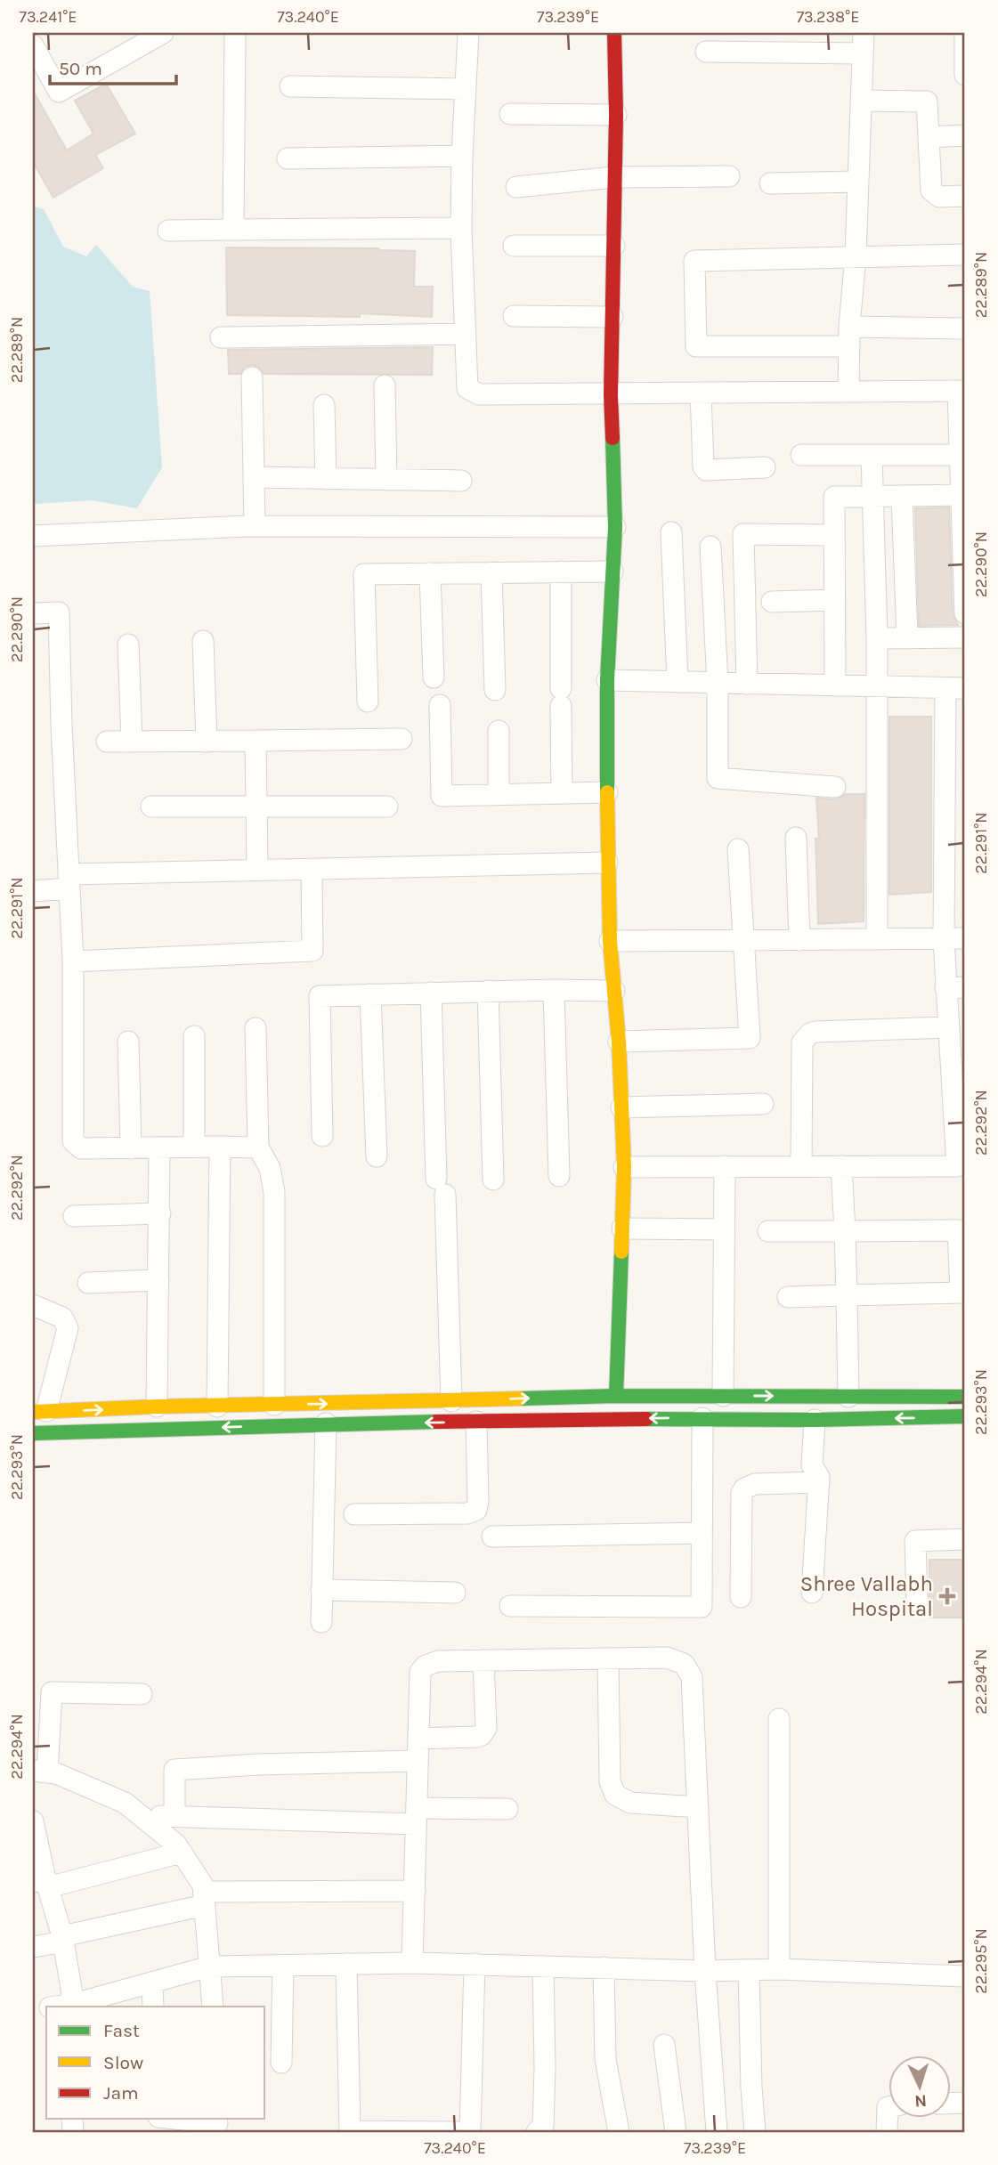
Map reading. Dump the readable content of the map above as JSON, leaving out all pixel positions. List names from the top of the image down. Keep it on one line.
{"places":{"health":["Shree Vallabh Hospital"]},"legend":["Fast","Slow","Jam"],"scale_bar":"50 m","north":"bottom","coordinates":["73.241°E","73.240°E","73.239°E","73.238°E","22.289°N","22.290°N","22.291°N","22.292°N","22.293°N","22.294°N","22.295°N"]}
